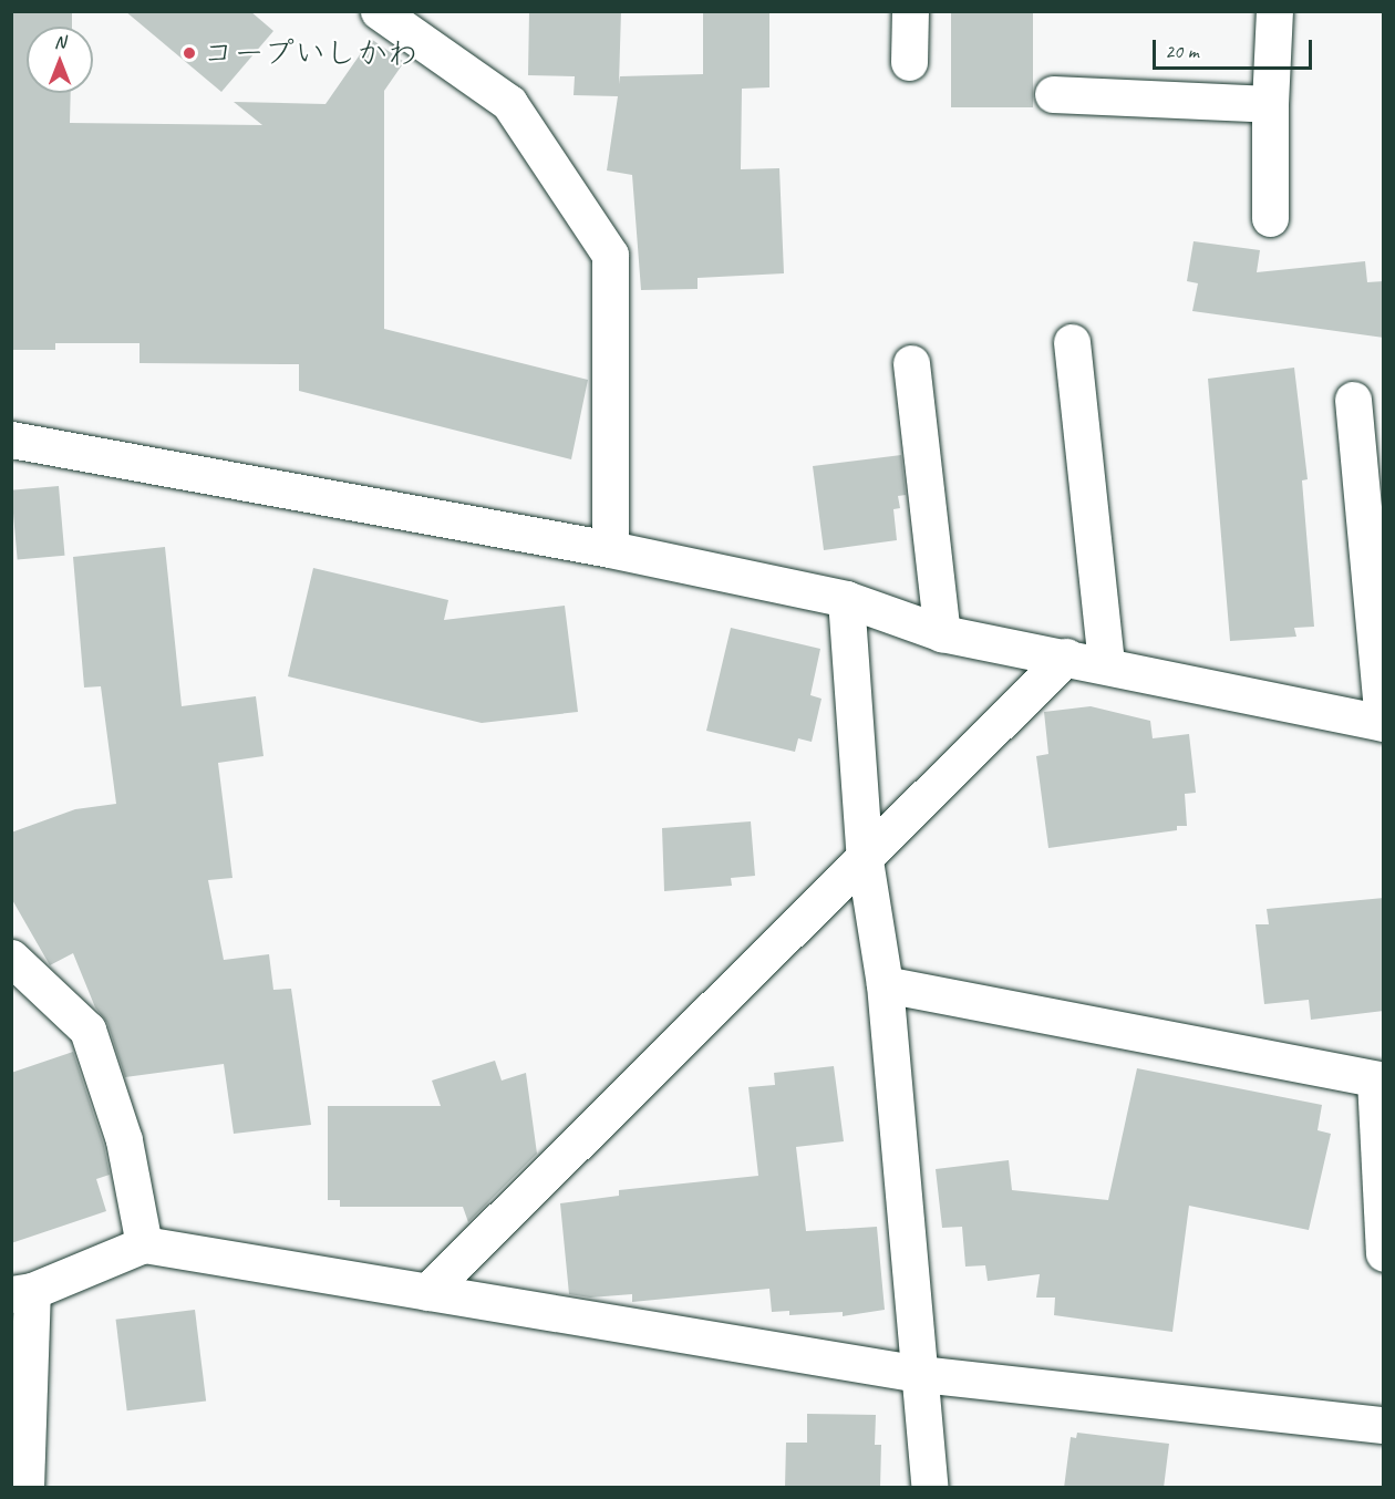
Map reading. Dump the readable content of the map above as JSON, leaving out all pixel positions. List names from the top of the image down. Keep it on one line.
{"places":["コープいしかわ"],"scale_bar":"20 m","north":"top"}
